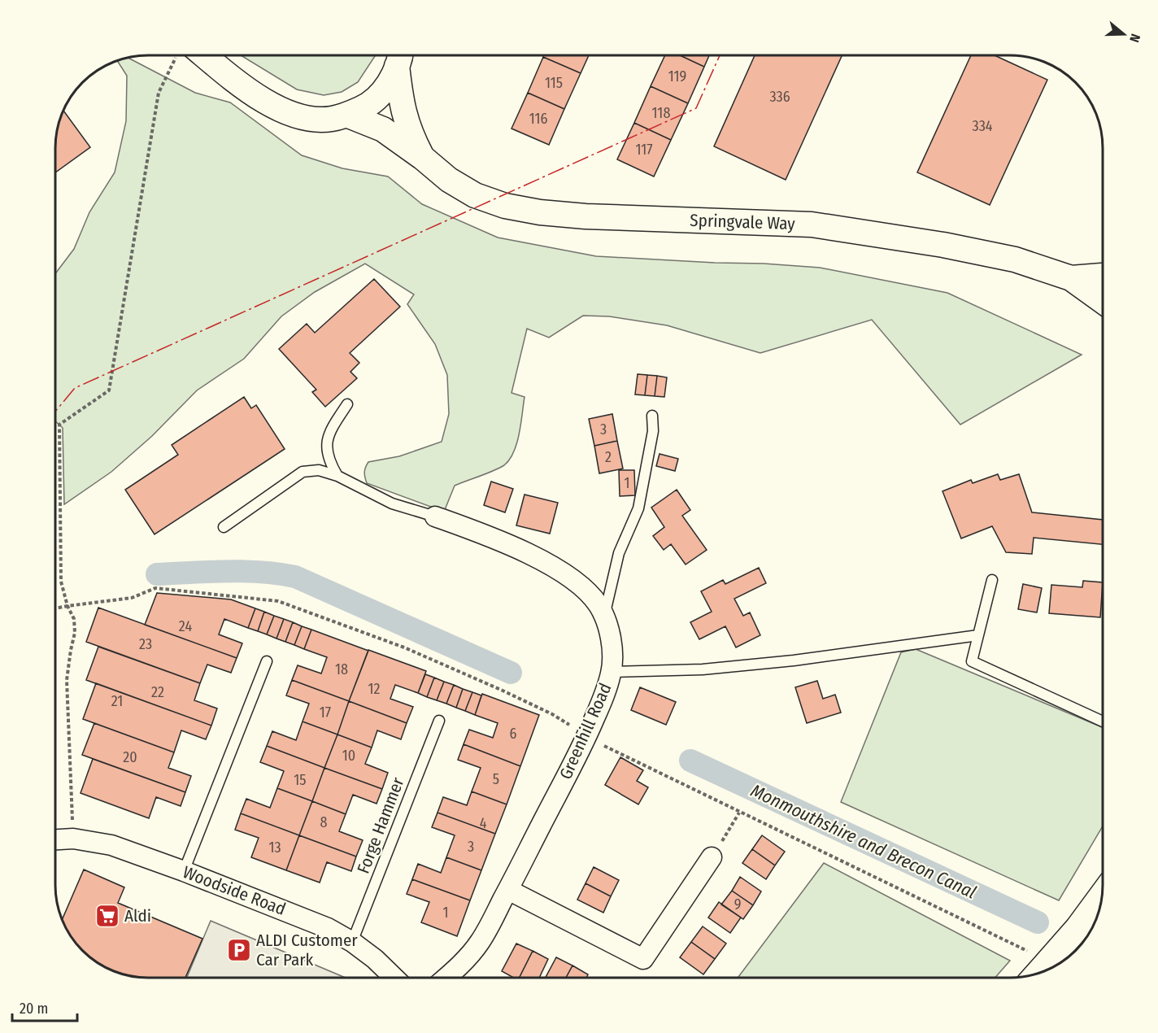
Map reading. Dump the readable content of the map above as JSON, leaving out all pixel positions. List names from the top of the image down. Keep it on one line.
{"streets":{"street":["Springvale Way","Greenhill Road","Woodside Road"],"lane":["Forge Hammer"]},"crossings":[["Forge Hammer","Woodside Road"]],"water":["Monmouthshire and Brecon Canal"],"places":{"supermarket":["Aldi"],"parking":["ALDI Customer Car Park"]},"house_numbers":["119","115","336","118","116","334","117","3","2","1","24","23","18","12","22","21","17","6","10","20","5","15","8","4","3","13","9","1"],"scale_bar":"20 m","north":"right"}
